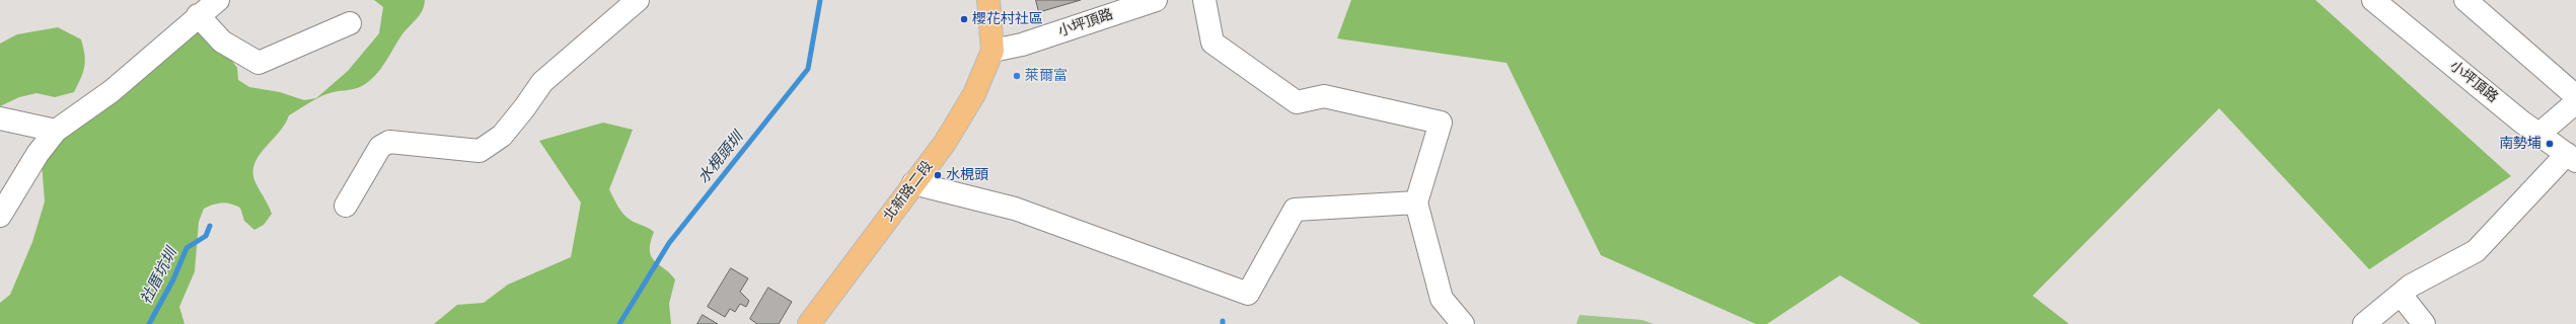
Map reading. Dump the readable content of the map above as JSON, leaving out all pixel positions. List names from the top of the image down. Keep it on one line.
{"streets":{"main road":["北新路二段"],"street":["小坪頂路"]},"crossings":[["小坪頂路","北新路二段"]],"water":["水梘頭圳","社厝坑圳"],"places":["櫻花村社區","萊爾富","南勢埔","水梘頭"]}
